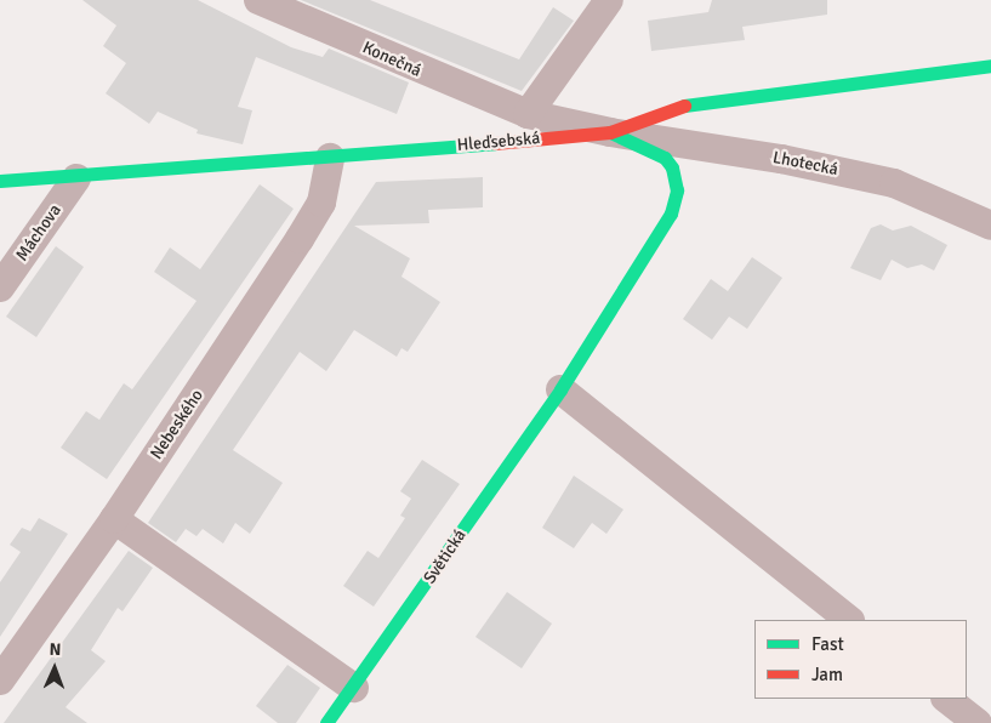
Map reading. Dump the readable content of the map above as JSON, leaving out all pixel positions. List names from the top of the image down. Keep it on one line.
{"streets":{"street":["Konečná","Hleďsebská","Lhotecká","Máchova","Nebeského","Světická"]},"crossings":[["Konečná","Hleďsebská"],["Konečná","Lhotecká"],["Konečná","Světická"],["Hleďsebská","Lhotecká"],["Hleďsebská","Máchova"],["Hleďsebská","Nebeského"],["Hleďsebská","Světická"],["Lhotecká","Světická"]],"legend":["Fast","Jam"],"north":"top"}
